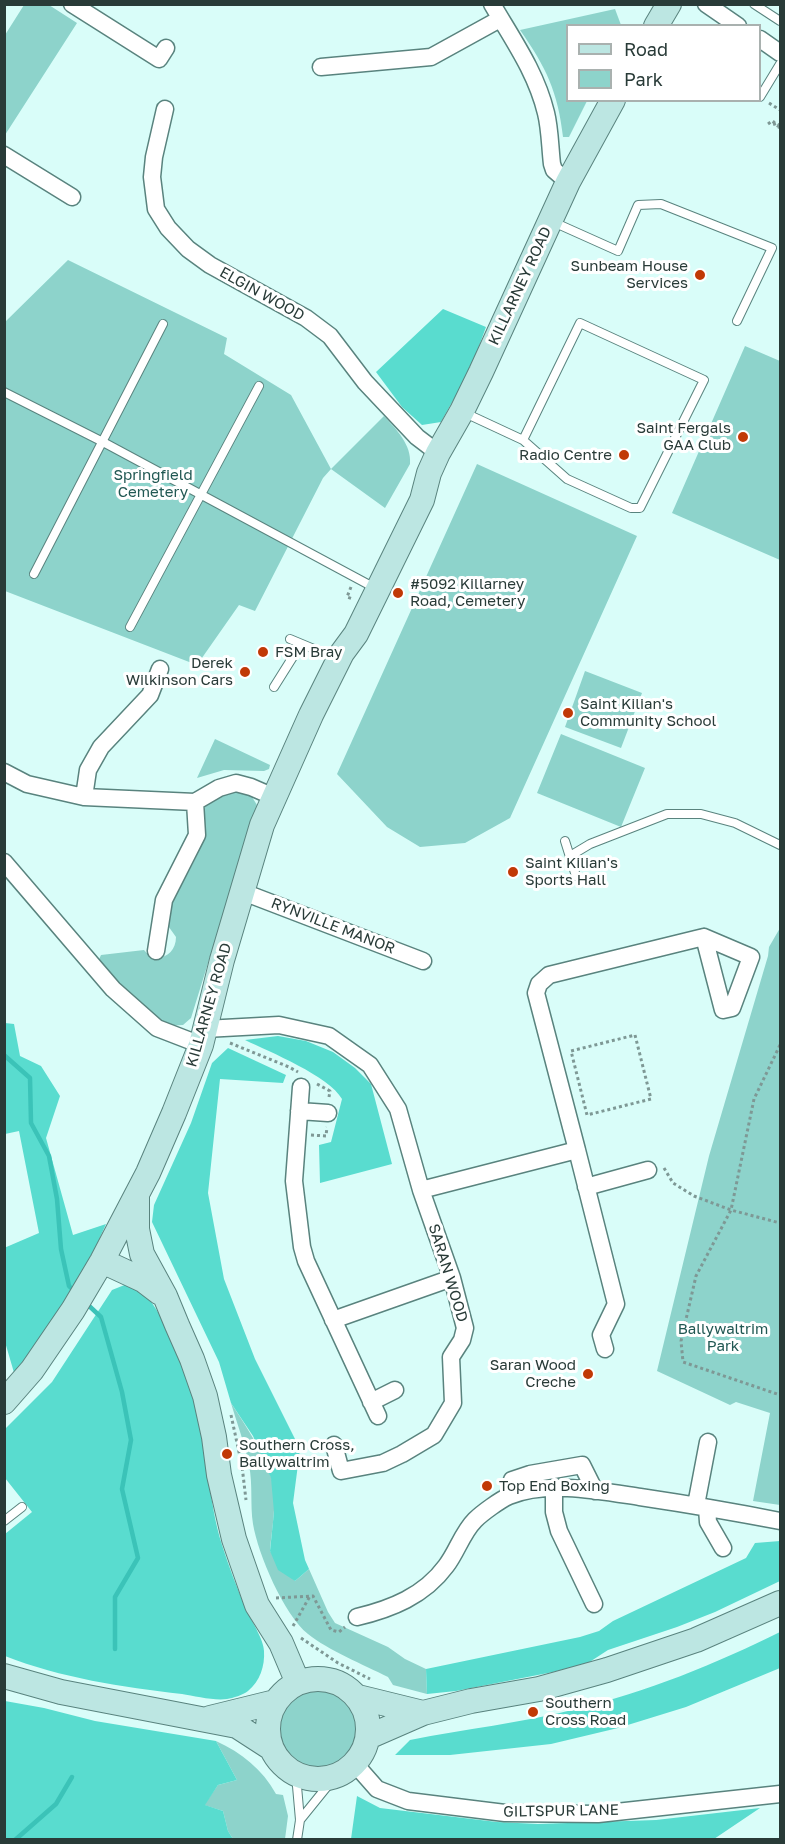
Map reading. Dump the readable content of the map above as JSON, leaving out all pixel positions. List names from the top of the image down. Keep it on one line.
{"streets":{"main road":["KILLARNEY ROAD"],"street":["ELGIN WOOD","RYNVILLE MANOR","SARAN WOOD","GILTSPUR LANE"]},"crossings":[["KILLARNEY ROAD","ELGIN WOOD"],["KILLARNEY ROAD","RYNVILLE MANOR"],["KILLARNEY ROAD","SARAN WOOD"]],"parks":["Springfield Cemetery","Ballywaltrim Park"],"places":["Sunbeam House Services","Saint Fergals GAA Club","Radio Centre","#5092 Killarney Road, Cemetery","FSM Bray","Derek Wilkinson Cars","Saint Kilian's Community School","Saint Kilian's Sports Hall","Saran Wood Creche","Southern Cross, Ballywaltrim","Top End Boxing","Southern Cross Road"],"legend":["Road","Park"]}
